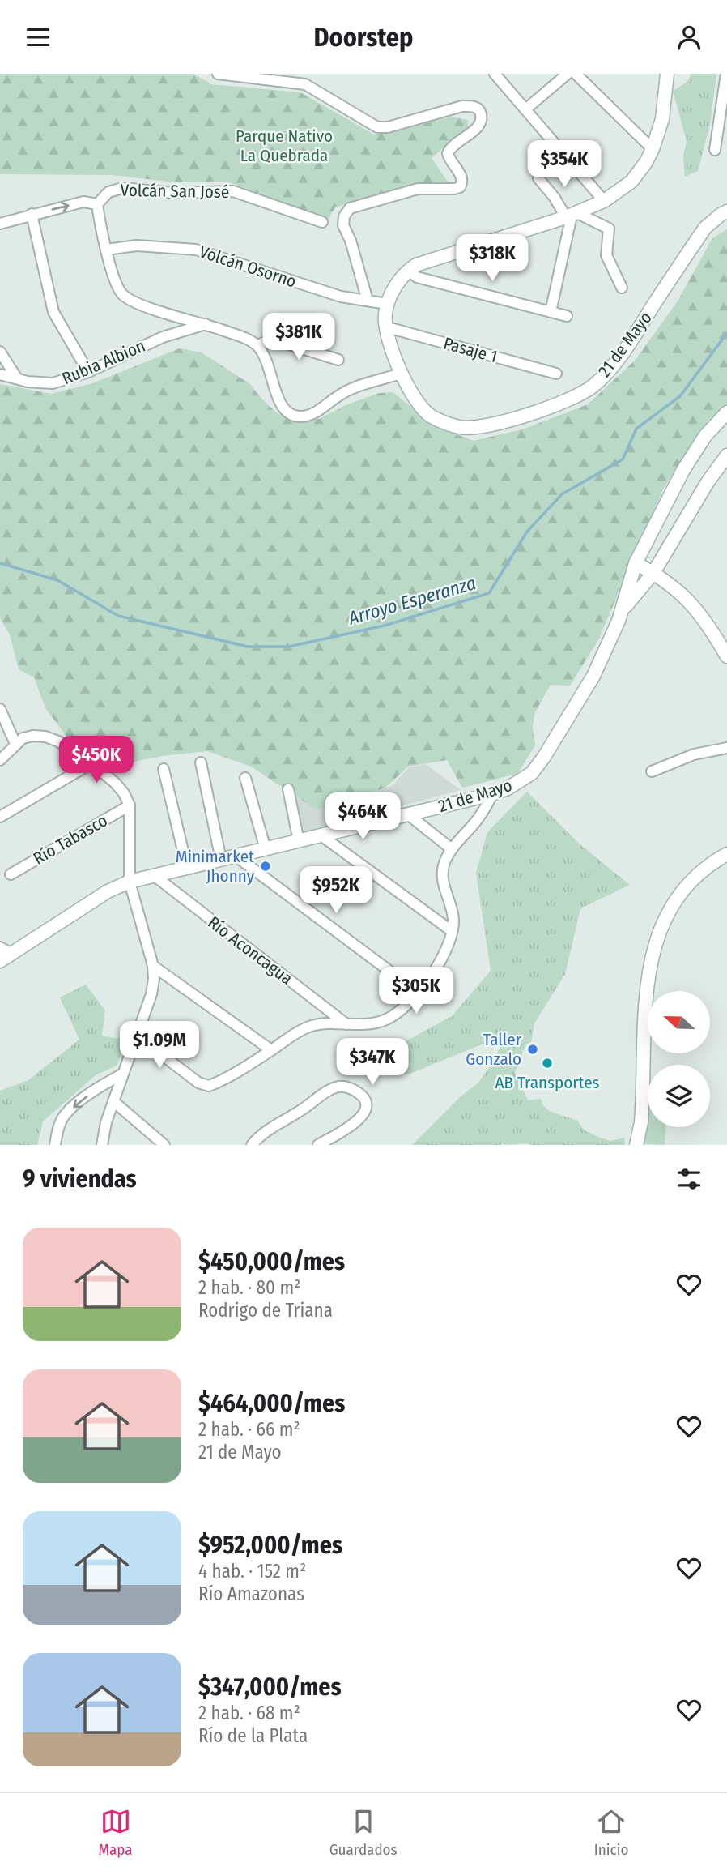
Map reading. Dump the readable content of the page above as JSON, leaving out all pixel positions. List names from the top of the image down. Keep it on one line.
{"streets":{"street":["Volcán San José","Volcán Osorno","21 de Mayo","Pasaje 1","Rubia Albion","Río Tabasco","Río Aconcagua"]},"crossings":[["Volcán Osorno","21 de Mayo"],["21 de Mayo","Pasaje 1"],["21 de Mayo","Río Aconcagua"]],"water":["Arroyo Esperanza"],"parks":["Parque Nativo La Quebrada"],"places":["Minimarket Jhonny","Taller Gonzalo","AB Transportes"],"north":"left","page":{"header":"Doorstep","price":["$354K","$318K","$381K","$450K","$464K","$952K","$305K","$1.09M","$347K"],"heading":"9 viviendas","list":[{"name":"$450,000/mes","note":"2 hab. · 80 m² · Rodrigo de Triana"},{"name":"$464,000/mes","note":"2 hab. · 66 m² · 21 de Mayo"},{"name":"$952,000/mes","note":"4 hab. · 152 m² · Río Amazonas"},{"name":"$347,000/mes","note":"2 hab. · 68 m² · Río de la Plata"}],"tabs":["Mapa","Guardados","Inicio"]}}
